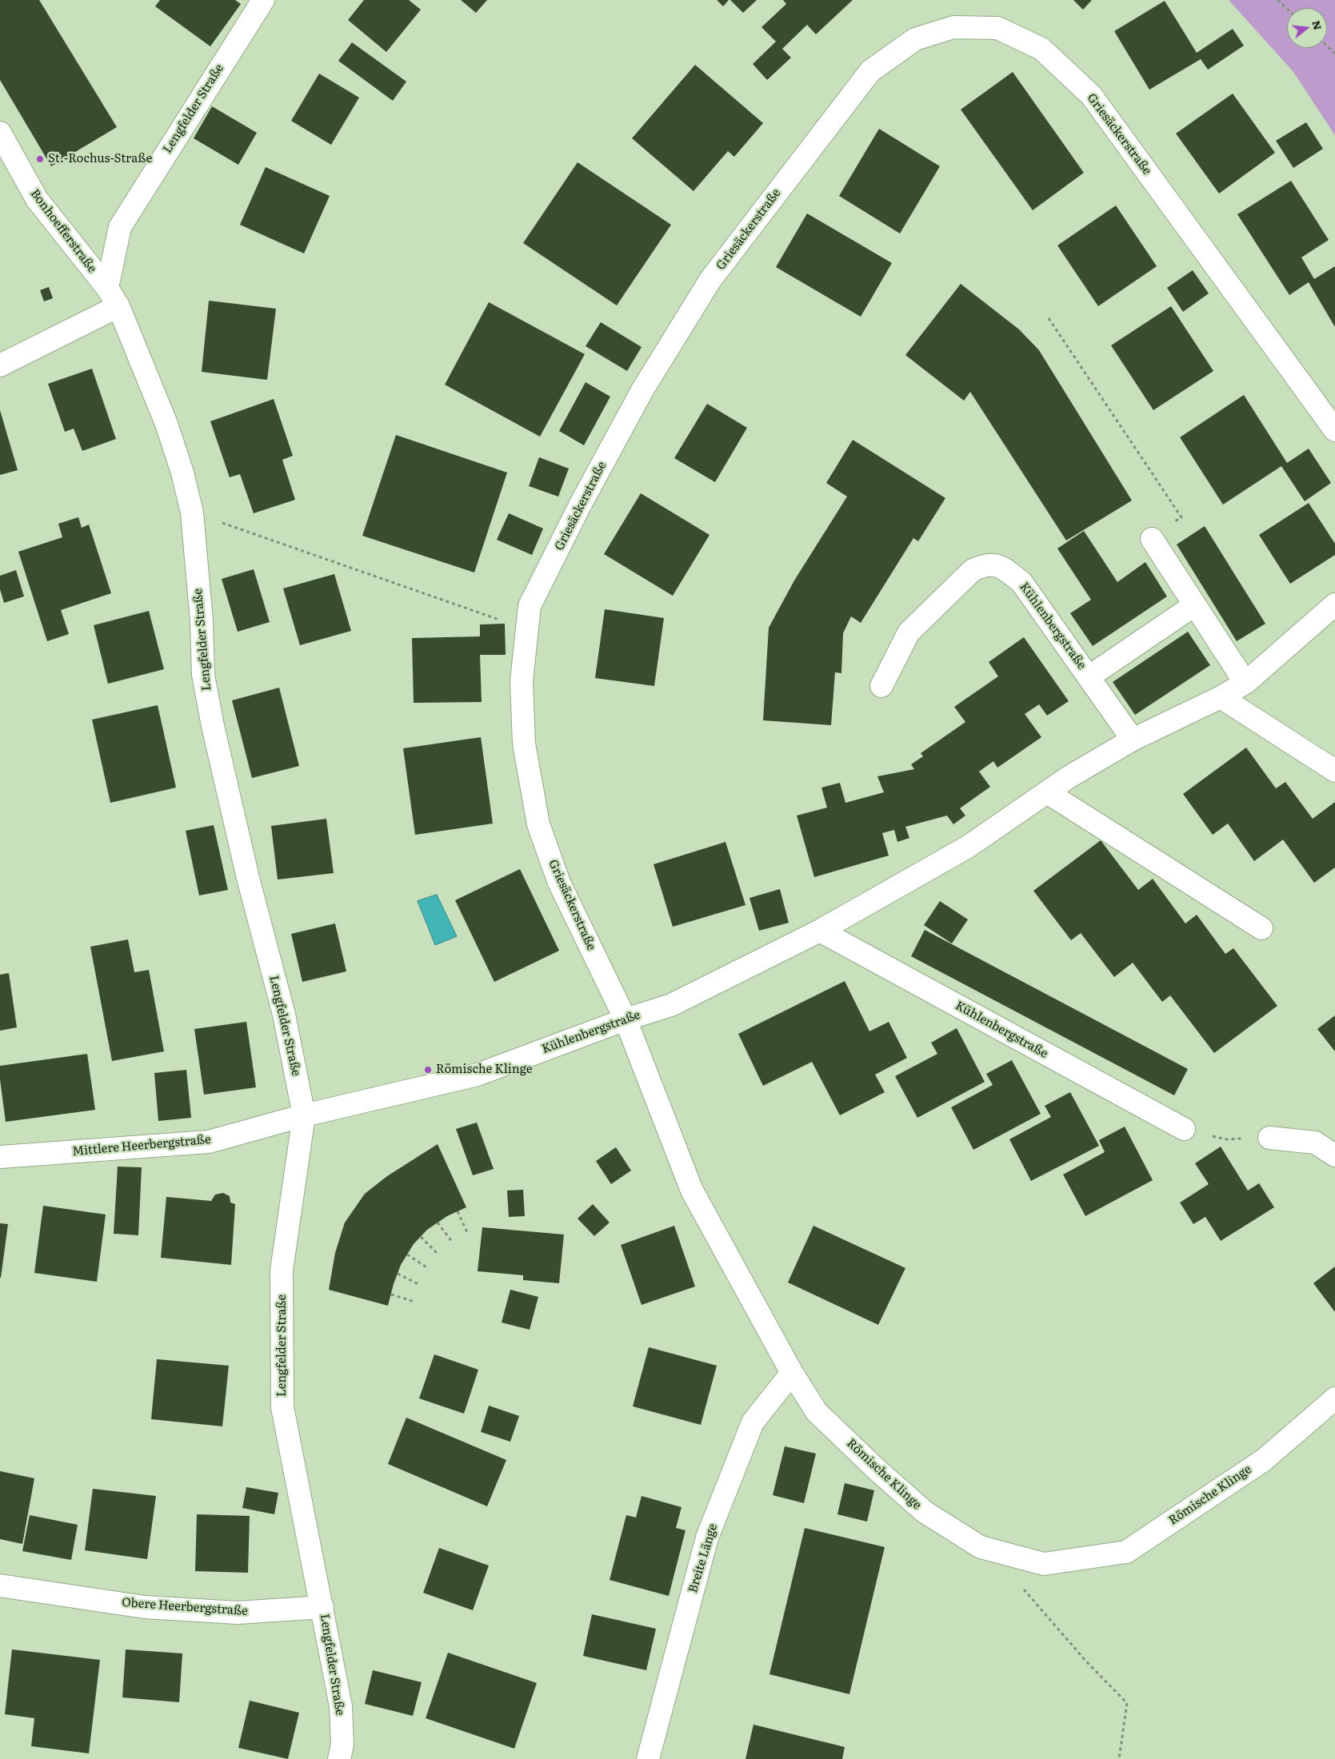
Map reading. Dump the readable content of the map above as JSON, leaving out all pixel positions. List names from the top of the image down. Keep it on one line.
{"streets":{"street":["Lengfelder Straße","Griesäckerstraße","Bonhoefferstraße","Kühlenbergstraße","Mittlere Heerbergstraße","Römische Klinge","Breite Länge","Obere Heerbergstraße"]},"crossings":[["Lengfelder Straße","Bonhoefferstraße"],["Lengfelder Straße","Kühlenbergstraße"],["Lengfelder Straße","Mittlere Heerbergstraße"],["Lengfelder Straße","Obere Heerbergstraße"],["Griesäckerstraße","Kühlenbergstraße"],["Griesäckerstraße","Römische Klinge"],["Kühlenbergstraße","Mittlere Heerbergstraße"],["Kühlenbergstraße","Römische Klinge"],["Römische Klinge","Breite Länge"]],"places":["St.-Rochus-Straße","Römische Klinge"],"north":"right"}
